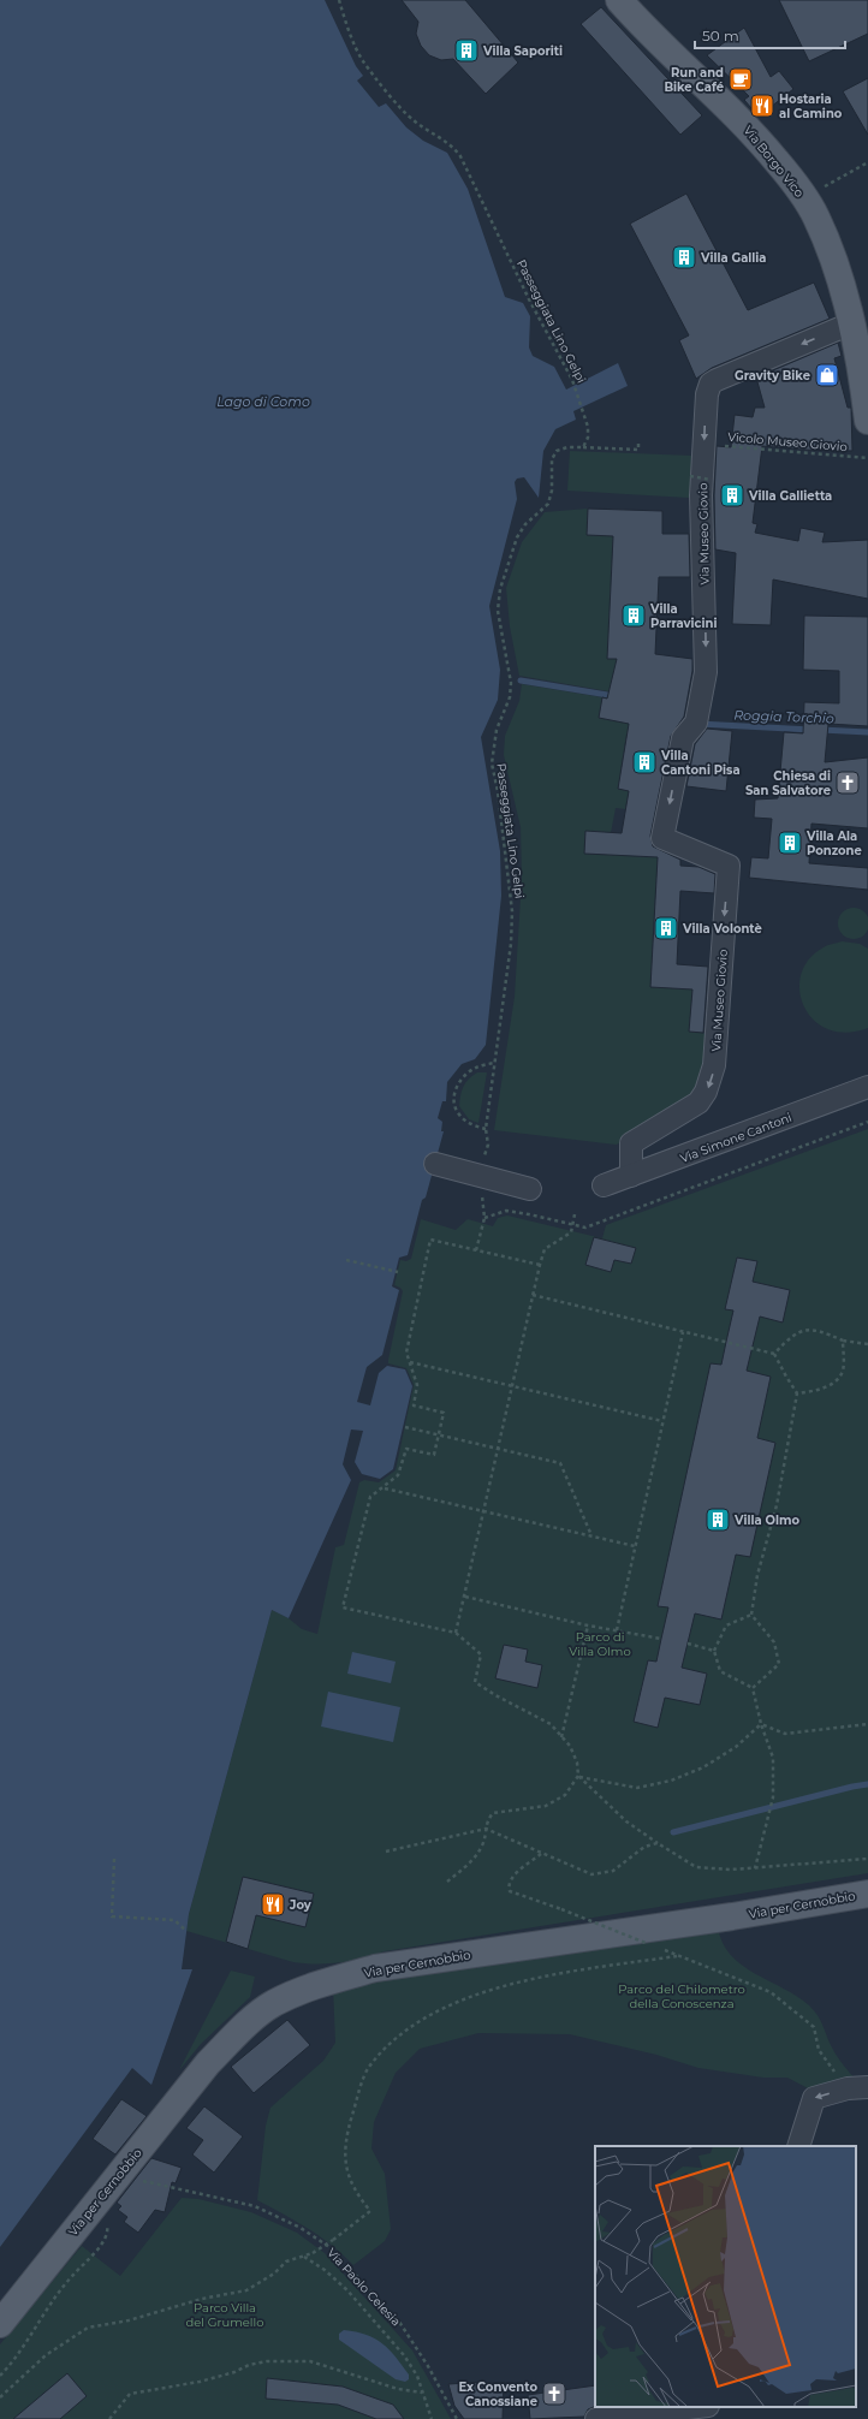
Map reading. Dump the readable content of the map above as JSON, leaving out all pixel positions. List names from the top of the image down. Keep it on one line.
{"streets":{"main road":["Via Borgo Vico","Via per Cernobbio"],"street":["Via Museo Giovio","Via Simone Cantoni"],"path":["Passeggiata Lino Gelpi","Vicolo Museo Giovio","Via Paolo Celesia"]},"crossings":[["Via Borgo Vico","Via Museo Giovio"],["Vicolo Museo Giovio","Via Museo Giovio"],["Via Museo Giovio","Via Simone Cantoni"],["Via per Cernobbio","Via Paolo Celesia"]],"one_way":["Via Museo Giovio"],"water":["Lago di Como","Roggia Torchio"],"parks":["Parco di Villa Olmo","Parco del Chilometro della Conoscenza","Parco Villa del Grumello"],"places":{"building":["Villa Saporiti","Villa Gallia","Villa Gallietta","Villa Parravicini","Villa Cantoni Pisa","Villa Ala Ponzone","Villa Volontè","Villa Olmo"],"cafe":["Run and Bike Café"],"restaurant":["Hostaria al Camino","Joy"],"shop":["Gravity Bike"],"church":["Chiesa di San Salvatore","Ex Convento Canossiane"]},"scale_bar":"50 m"}
